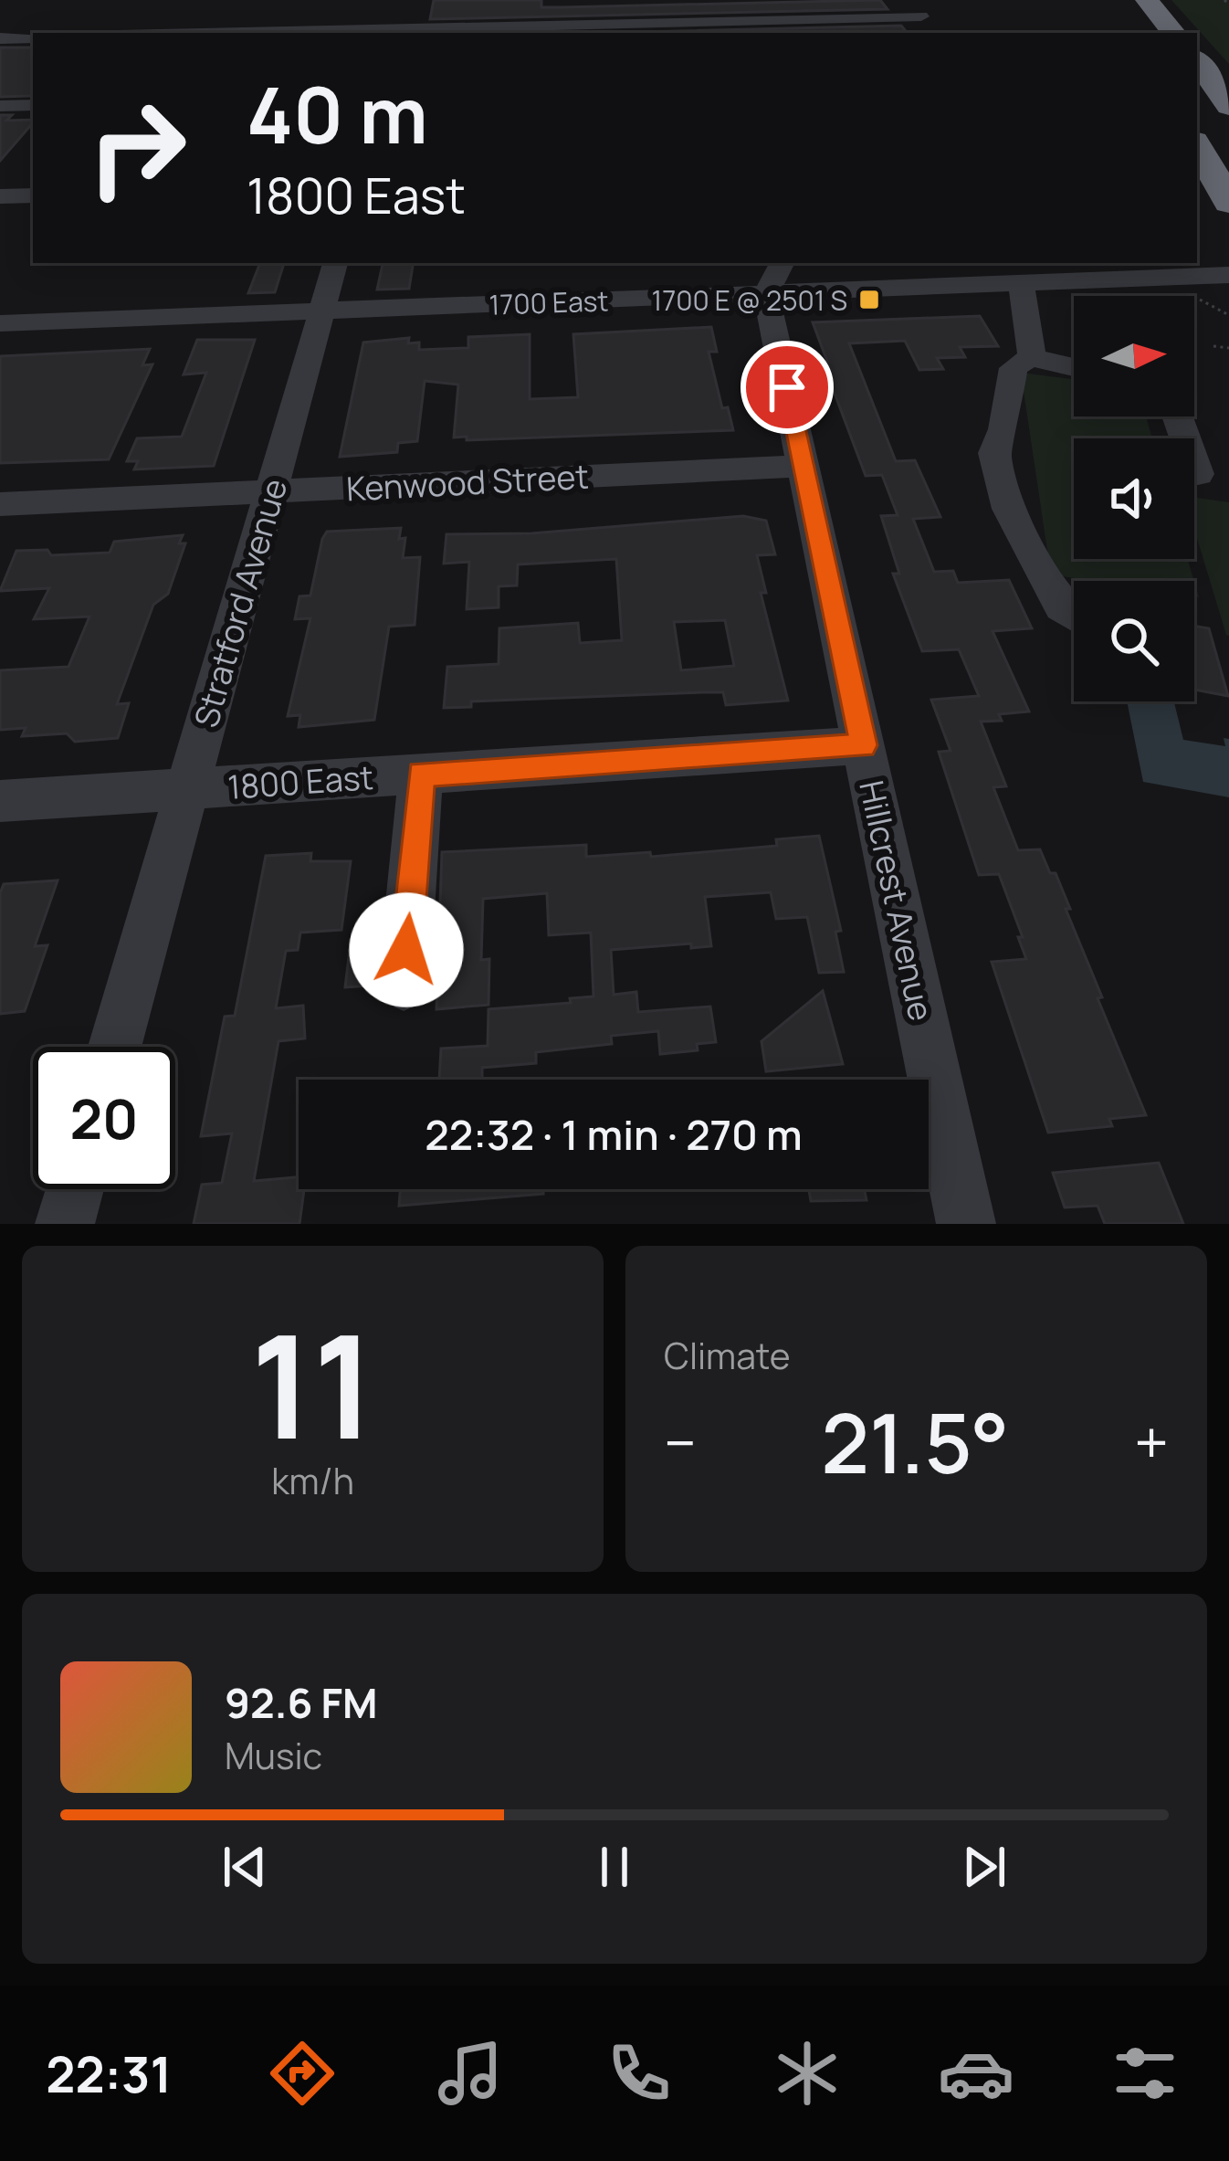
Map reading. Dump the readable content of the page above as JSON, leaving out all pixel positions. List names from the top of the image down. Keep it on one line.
{"streets":{"street":["1700 East","Kenwood Street","Stratford Avenue","1800 East","Hillcrest Avenue"]},"crossings":[["1700 East","Stratford Avenue"],["1700 East","Hillcrest Avenue"],["Kenwood Street","Stratford Avenue"],["Kenwood Street","Hillcrest Avenue"],["Stratford Avenue","1800 East"],["1800 East","Hillcrest Avenue"]],"places":{"transit":["1700 E @ 2501 S"]},"north":"right","page":{"turn":["40 m","1800 East"],"limit":"20","trip":"22:32 · 1 min · 270 m","tile":[["11","km/h"],"Climate"],"heat":["−","21.5°","+"],"song":["92.6 FM","Music"],"tabs":"22:31"}}
